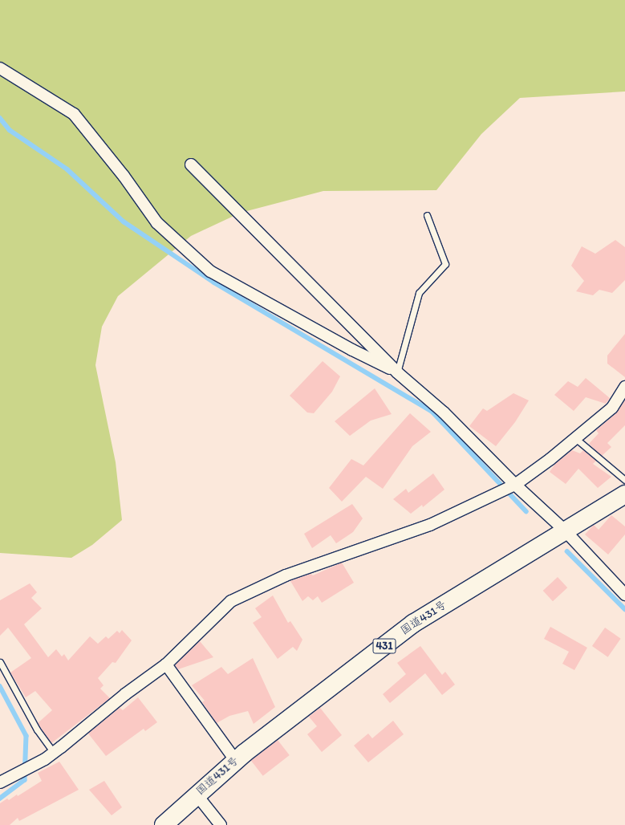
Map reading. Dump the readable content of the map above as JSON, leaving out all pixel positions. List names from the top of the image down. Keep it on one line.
{"streets":{"highway":["国道431号","431"]}}
